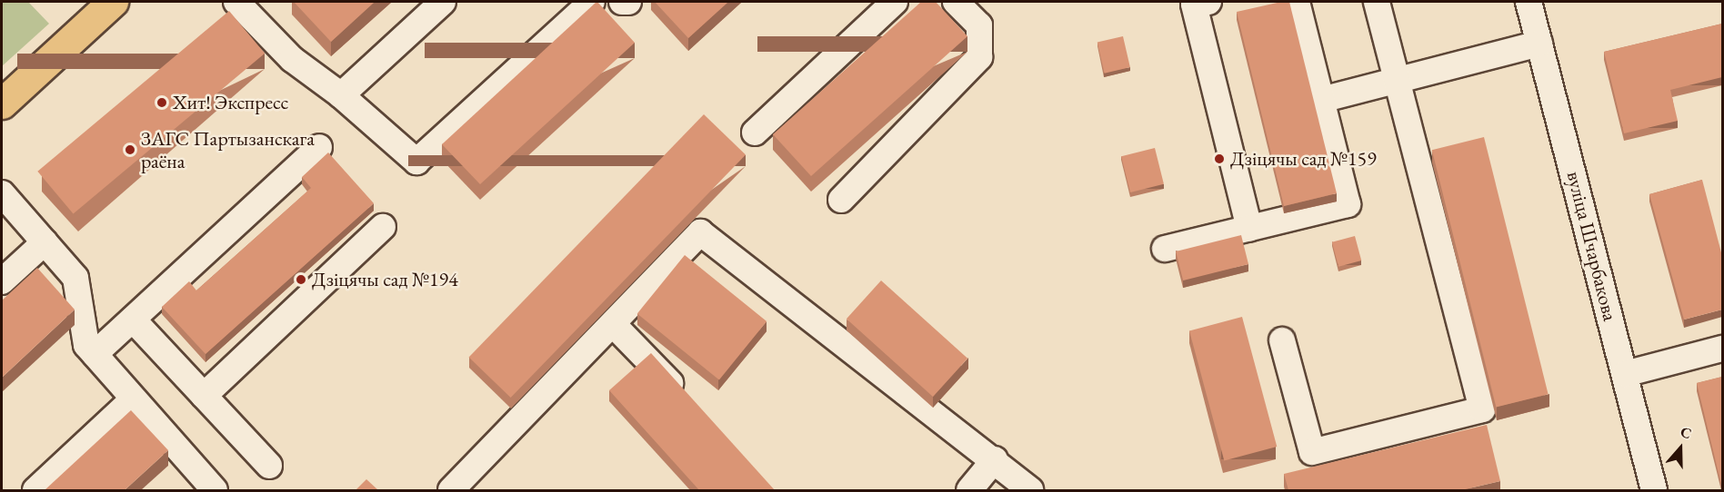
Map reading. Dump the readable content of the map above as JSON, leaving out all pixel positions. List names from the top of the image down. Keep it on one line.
{"streets":{"street":["вуліца Шчарбакова"]},"places":["Хит! Экспресс","ЗАГС Партызанскага раёна","Дзіцячы сад №159","Дзіцячы сад №194"],"north":"top"}
